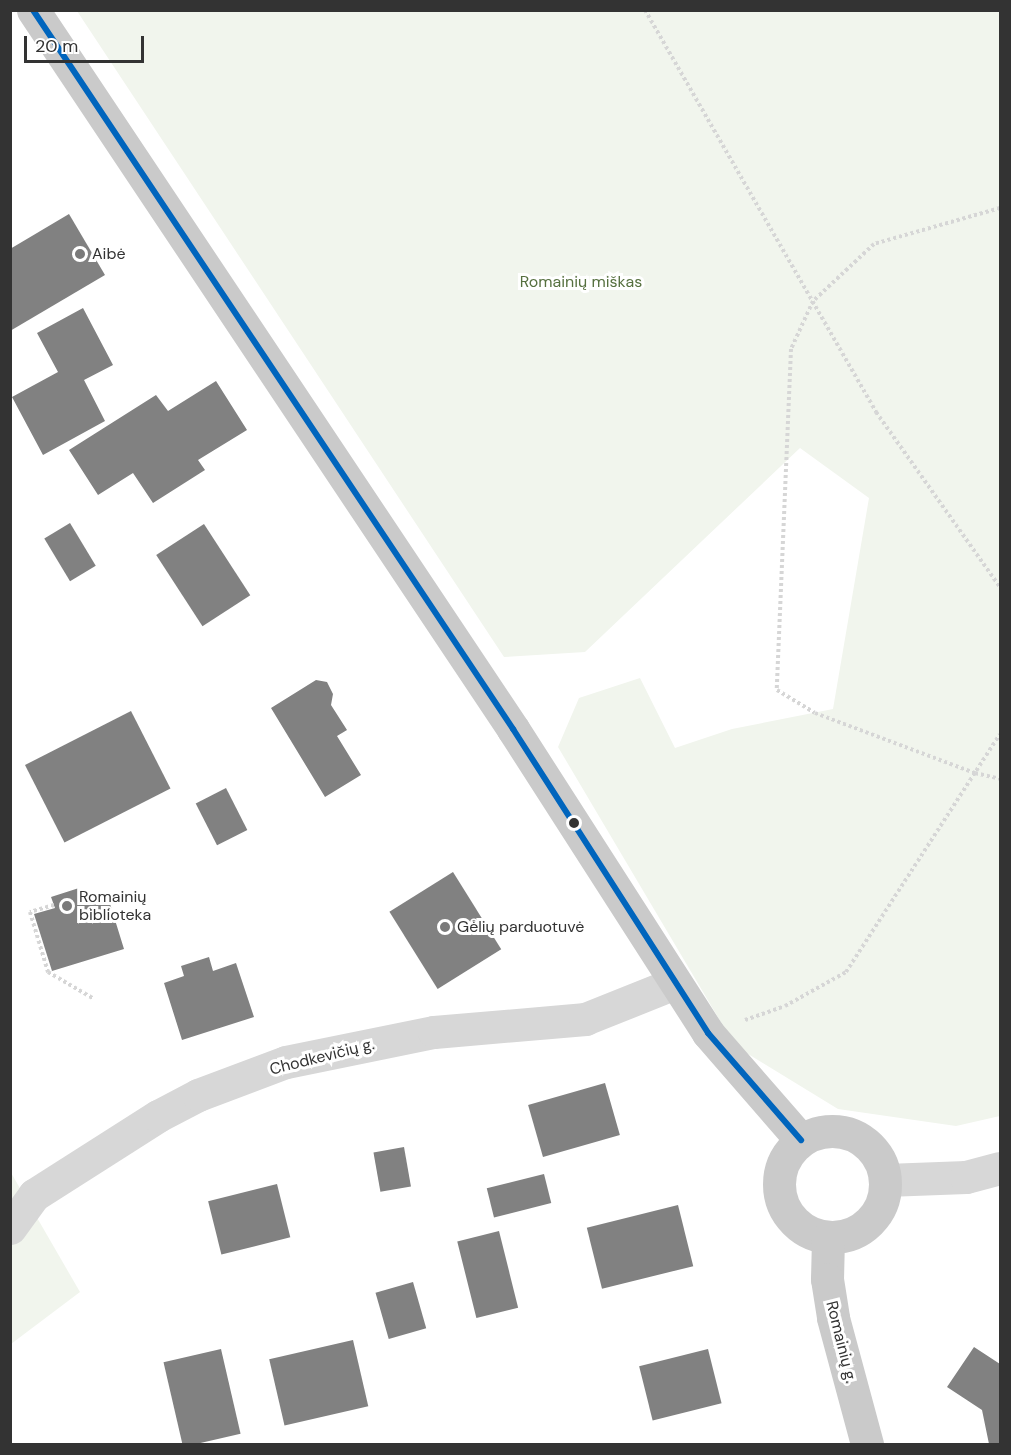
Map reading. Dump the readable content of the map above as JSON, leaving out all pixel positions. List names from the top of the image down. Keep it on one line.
{"streets":{"main road":["Romainių g."],"street":["Chodkevičių g."]},"parks":["Romainių miškas"],"places":["Aibė","Romainių biblioteka","Gėlių parduotuvė"],"scale_bar":"20 m"}
